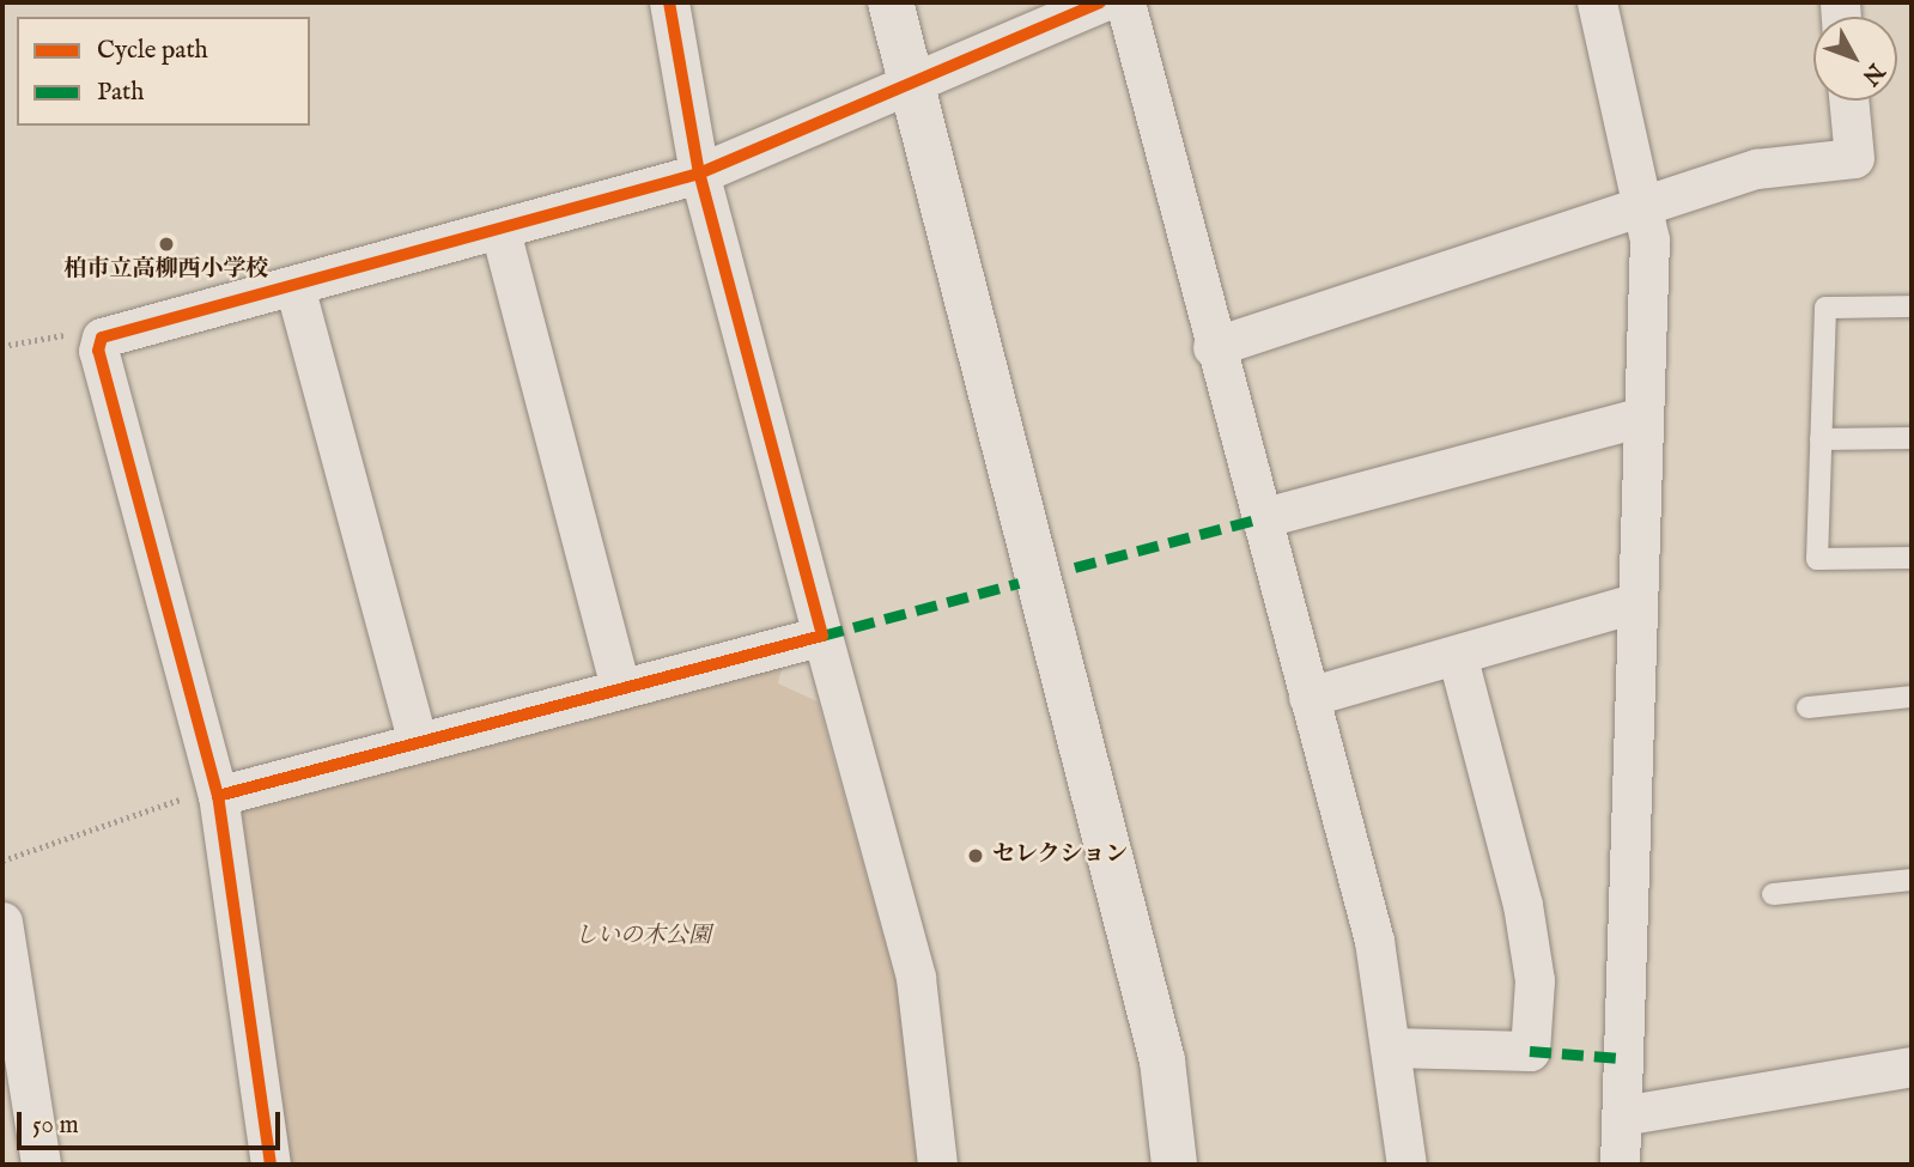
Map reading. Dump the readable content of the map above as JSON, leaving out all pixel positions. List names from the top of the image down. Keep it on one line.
{"parks":["しいの木公園"],"places":["柏市立高柳西小学校","セレクション"],"legend":["Cycle path","Path"],"scale_bar":"50 m","north":"bottom right"}
